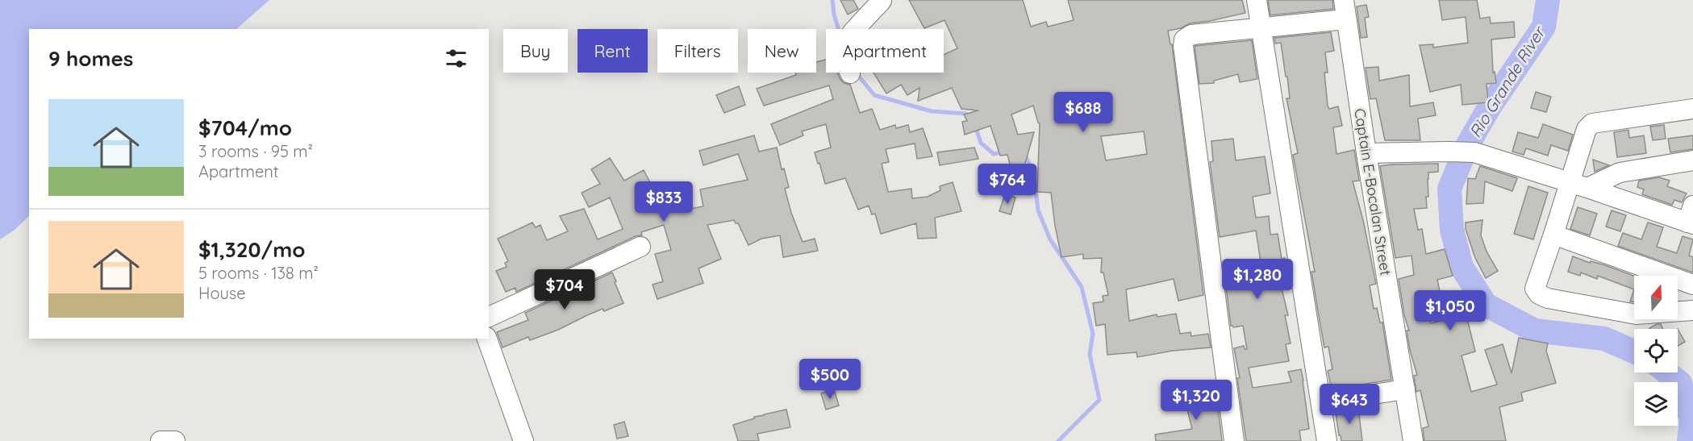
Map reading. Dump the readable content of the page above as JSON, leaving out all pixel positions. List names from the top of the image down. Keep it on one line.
{"streets":{"street":["Captain E-Bocalan Street"]},"water":["Rio Grande River"],"north":"top","page":{"chip":["Buy","Rent","Filters","New","Apartment"],"heading":"9 homes","list":[{"name":"$704/mo","note":"3 rooms · 95 m² · Apartment"},{"name":"$1,320/mo","note":"5 rooms · 138 m² · House"}],"price":["$688","$764","$833","$1,280","$704","$1,050","$500","$1,320","$643"]}}
